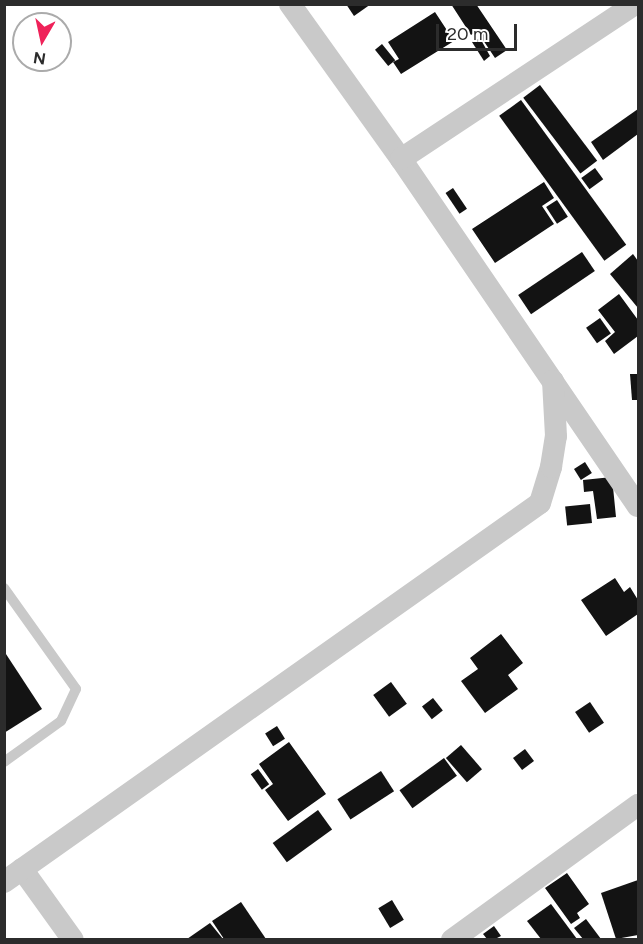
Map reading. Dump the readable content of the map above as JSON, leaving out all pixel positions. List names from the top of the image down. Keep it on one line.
{"scale_bar":"20 m","north":"bottom"}
